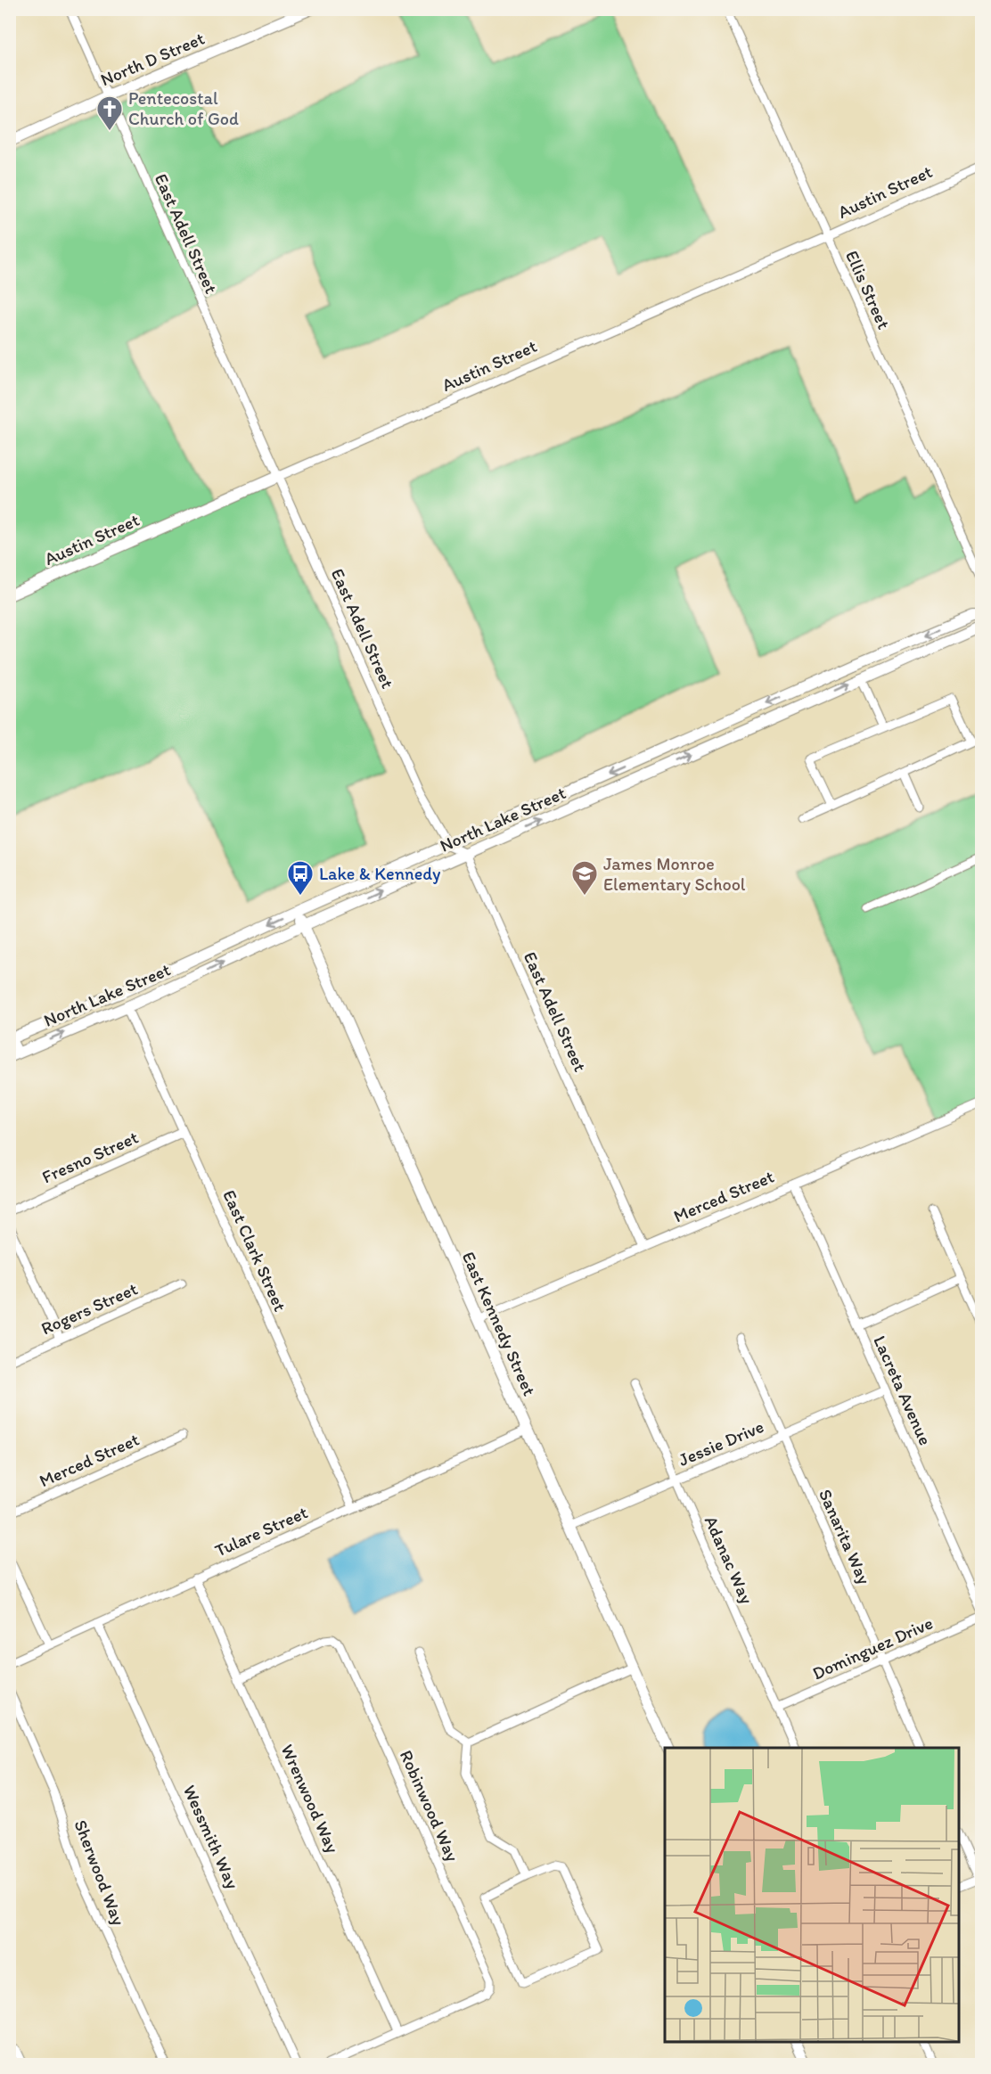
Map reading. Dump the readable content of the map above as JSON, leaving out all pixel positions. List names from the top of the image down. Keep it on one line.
{"streets":{"street":["North D Street","Austin Street","East Adell Street","Ellis Street","North Lake Street","Fresno Street","Merced Street","East Clark Street","Rogers Street","East Kennedy Street","Lacreta Avenue","Jessie Drive","Tulare Street","Sanarita Way","Adanac Way","Dominguez Drive","Wrenwood Way","Robinwood Way","Wessmith Way","Sherwood Way"]},"crossings":[["North D Street","East Adell Street"],["Austin Street","East Adell Street"],["Austin Street","Ellis Street"],["East Adell Street","North Lake Street"],["East Adell Street","Merced Street"],["North Lake Street","East Clark Street"],["North Lake Street","East Kennedy Street"],["Fresno Street","East Clark Street"],["Merced Street","East Kennedy Street"],["Merced Street","Lacreta Avenue"],["East Clark Street","Tulare Street"],["East Kennedy Street","Jessie Drive"],["East Kennedy Street","Tulare Street"],["Lacreta Avenue","Jessie Drive"],["Jessie Drive","Sanarita Way"],["Jessie Drive","Adanac Way"],["Tulare Street","Wrenwood Way"],["Tulare Street","Wessmith Way"],["Sanarita Way","Dominguez Drive"],["Adanac Way","Dominguez Drive"],["Wrenwood Way","Robinwood Way"]],"places":{"church":["Pentecostal Church of God"],"bus stop":["Lake & Kennedy"],"school or university":["James Monroe Elementary School"]}}
